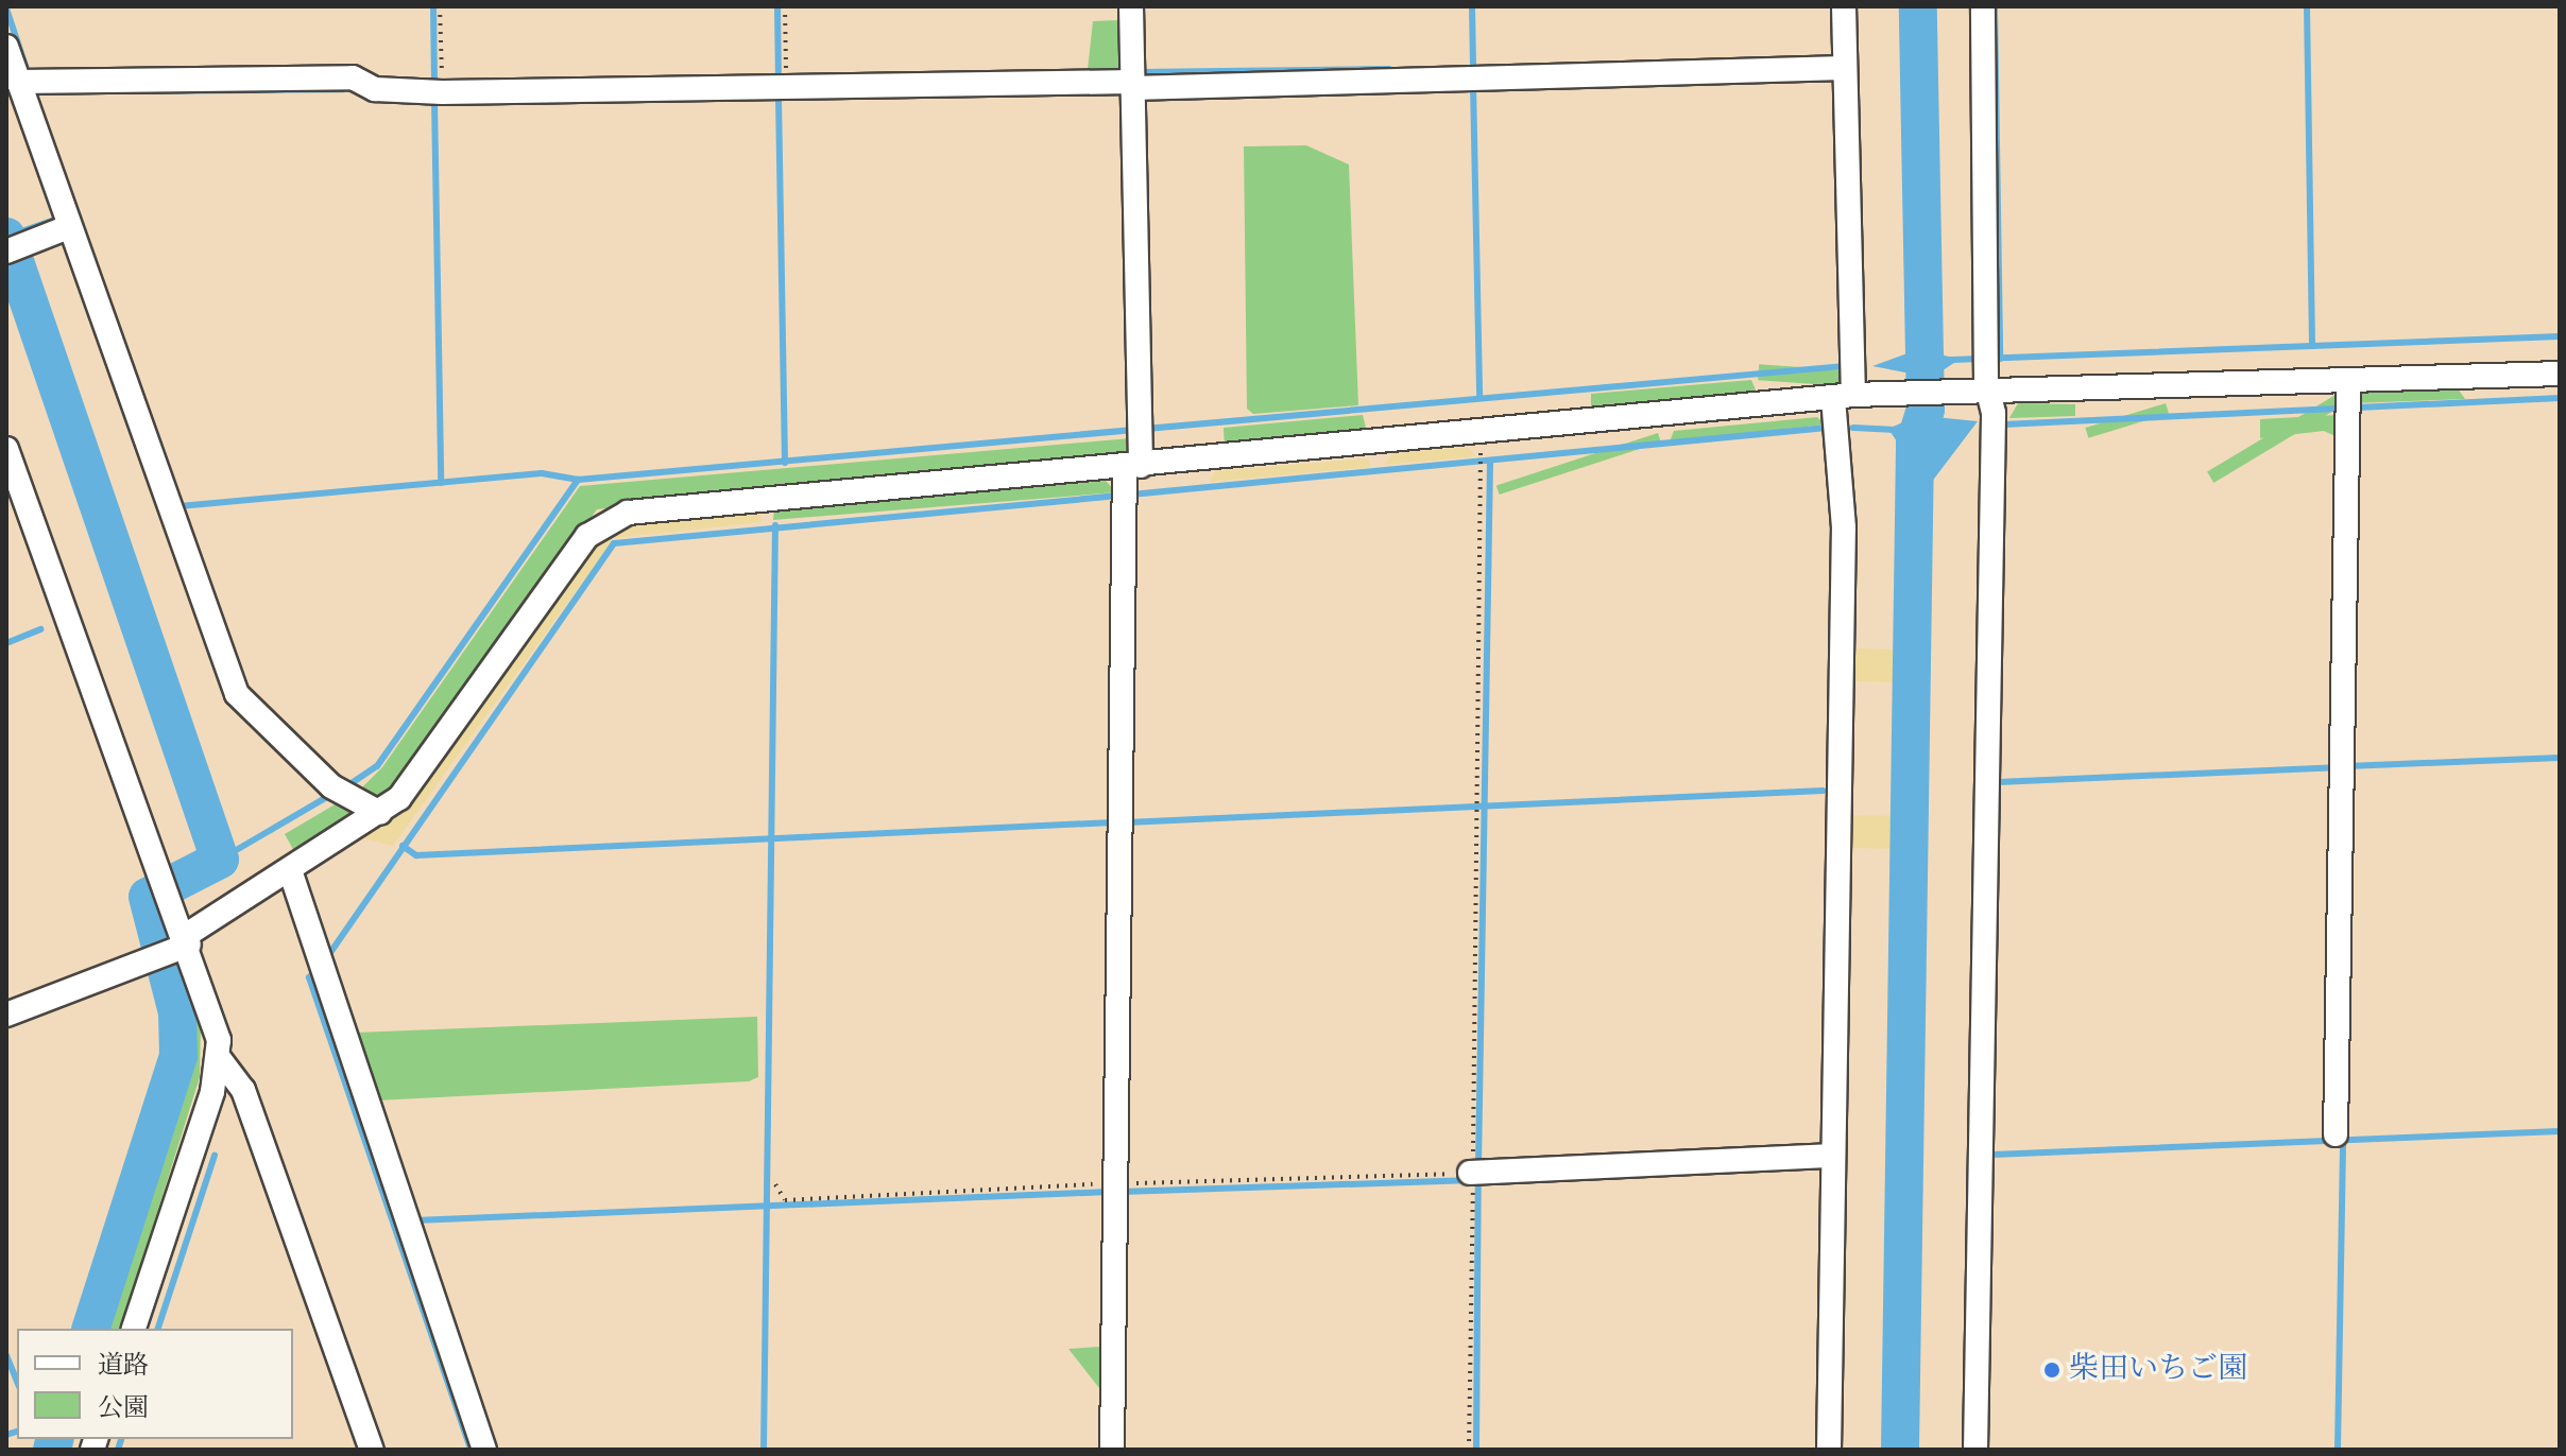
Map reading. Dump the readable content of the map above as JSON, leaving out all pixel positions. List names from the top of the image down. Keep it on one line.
{"places":["柴田いちご園"],"legend":["道路","公園"]}
